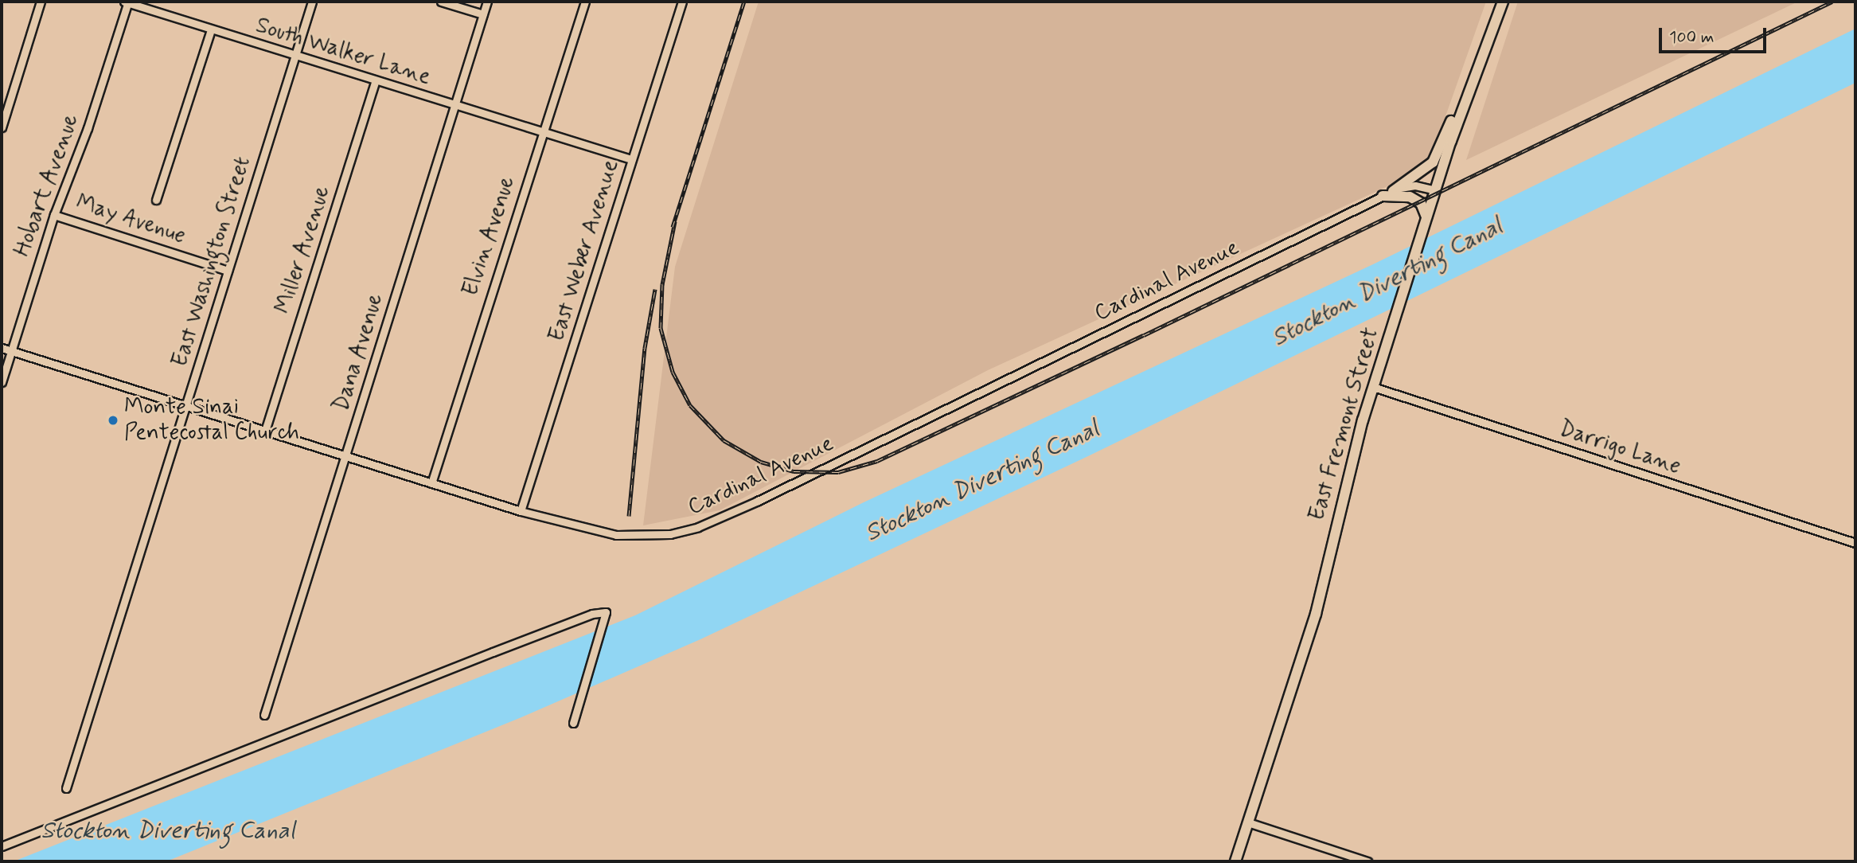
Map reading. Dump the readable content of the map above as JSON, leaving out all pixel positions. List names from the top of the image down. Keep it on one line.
{"streets":{"main road":["East Fremont Street"],"street":["South Walker Lane","Hobart Avenue","May Avenue","Elvin Avenue","Miller Avenue","East Weber Avenue","East Washington Street","Cardinal Avenue","Dana Avenue","Darrigo Lane"]},"crossings":[["South Walker Lane","Hobart Avenue"],["South Walker Lane","Elvin Avenue"],["South Walker Lane","Miller Avenue"],["South Walker Lane","East Weber Avenue"],["South Walker Lane","East Washington Street"],["South Walker Lane","Dana Avenue"],["Hobart Avenue","May Avenue"],["Hobart Avenue","Cardinal Avenue"],["May Avenue","East Washington Street"],["Elvin Avenue","Cardinal Avenue"],["Miller Avenue","Cardinal Avenue"],["East Weber Avenue","Cardinal Avenue"],["East Washington Street","Cardinal Avenue"],["Cardinal Avenue","Dana Avenue"],["Cardinal Avenue","East Fremont Street"],["East Fremont Street","Darrigo Lane"]],"water":["Stockton Diverting Canal"],"places":["Monte Sinai Pentecostal Church"],"scale_bar":"100 m"}
